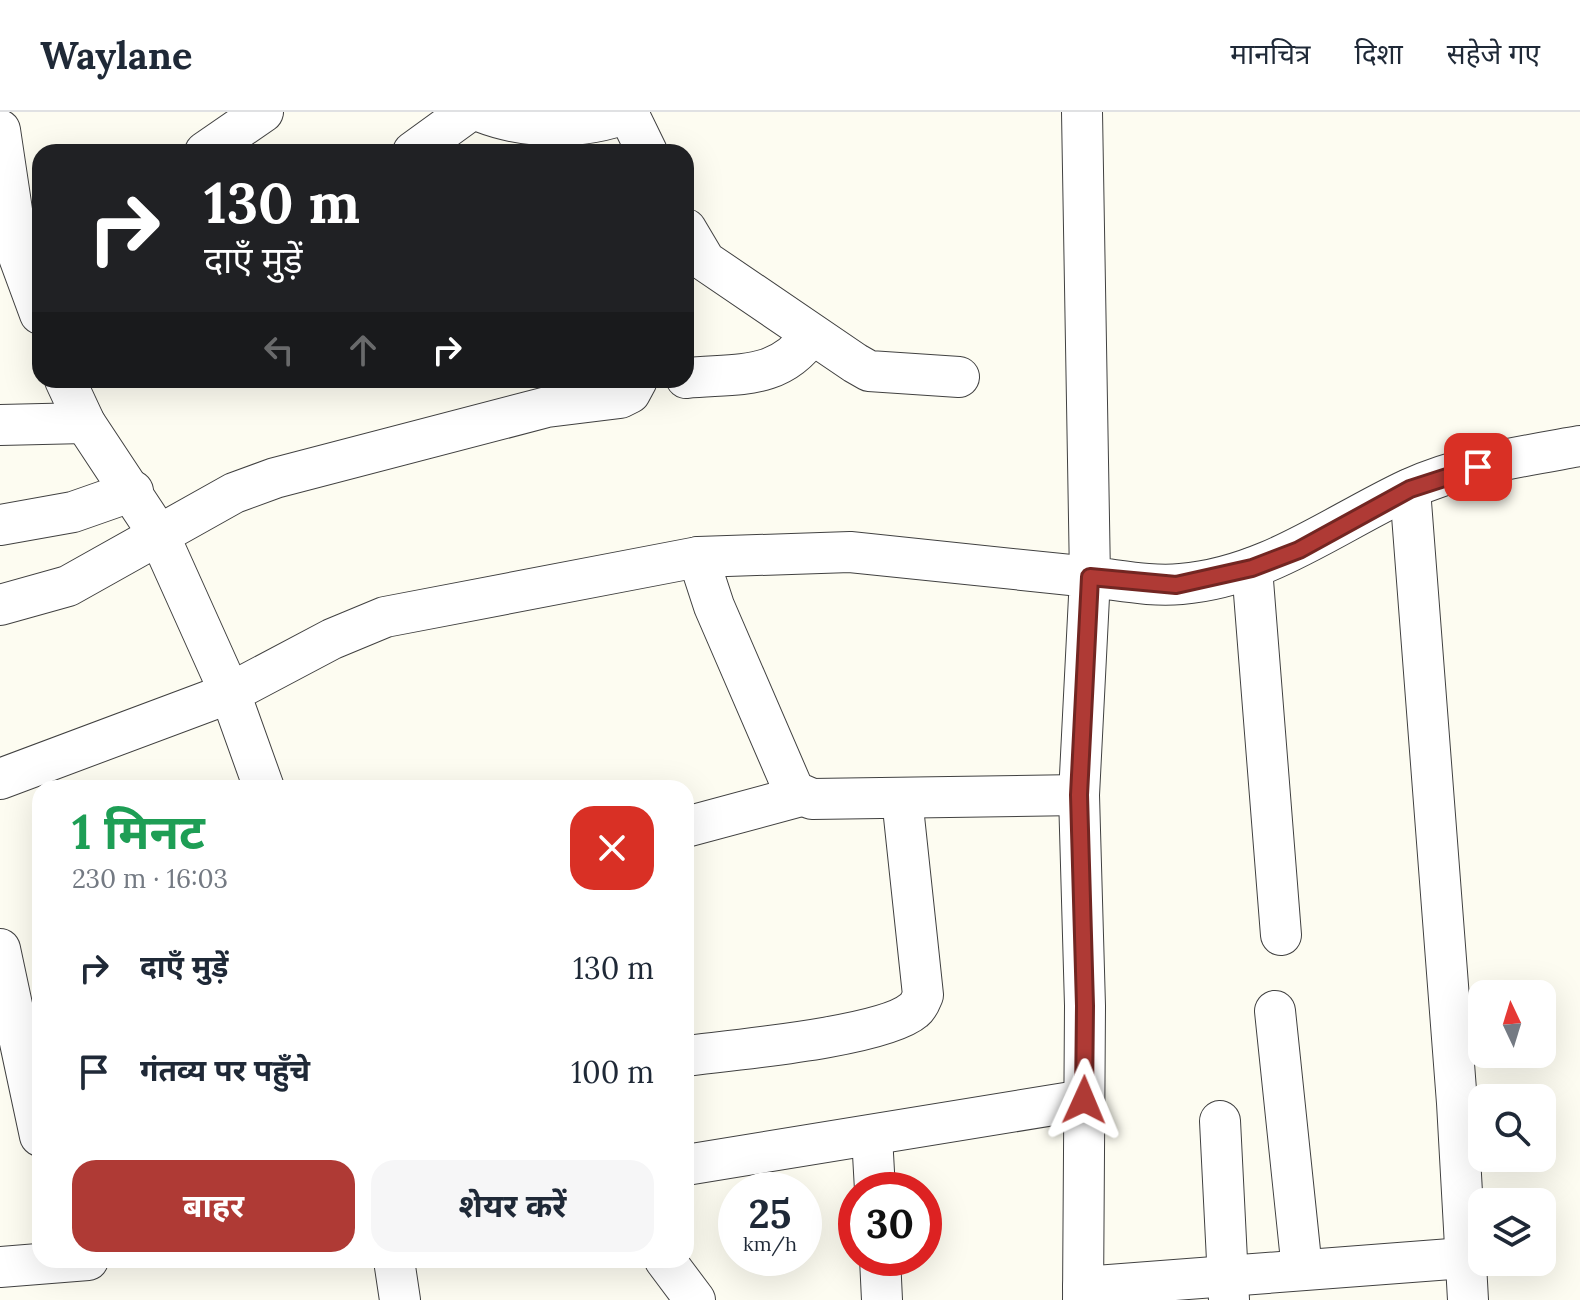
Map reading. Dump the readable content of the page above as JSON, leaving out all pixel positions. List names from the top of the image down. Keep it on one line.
{"north":"top","page":{"header":"Waylane","nav":["मानचित्र","दिशा","सहेजे गए"],"turn":["130 m","दाएँ मुड़ें"],"heading":["1 मिनट","230 m · 16:03"],"list":[{"name":"दाएँ मुड़ें","value":"130 m"},{"name":"गंतव्य पर पहुँचे","value":"100 m"}],"buttons":["बाहर","शेयर करें"],"speed":"25 km/h","limit":"30"}}
